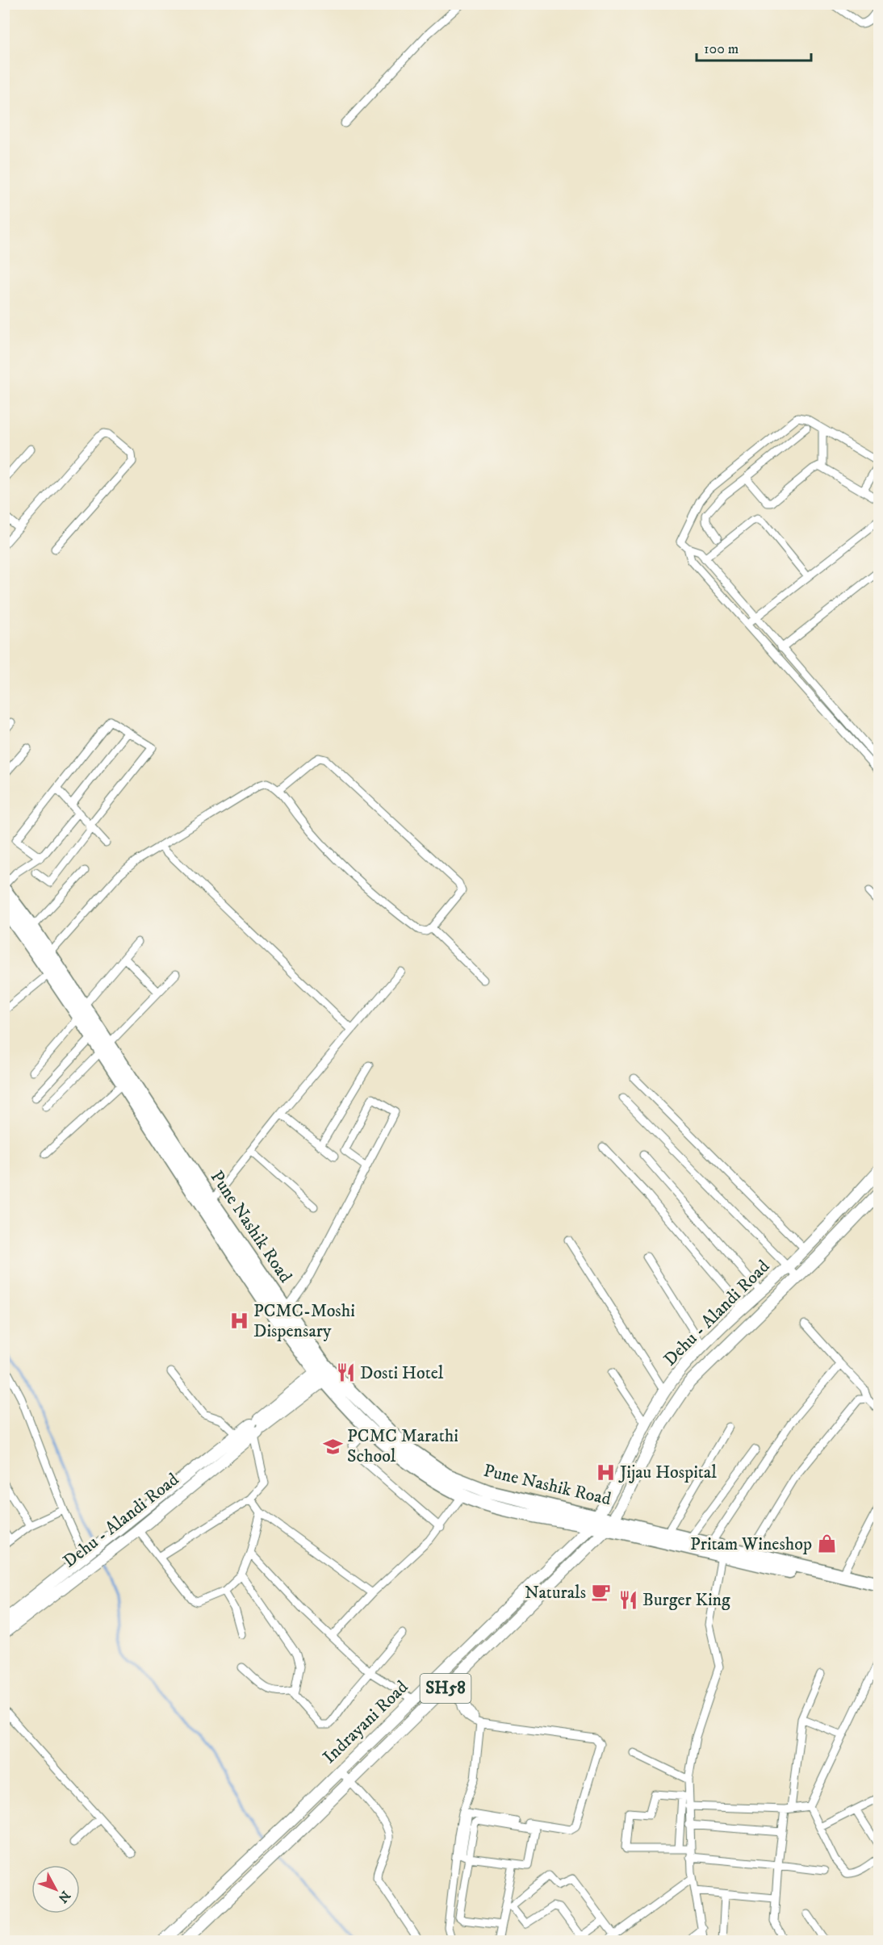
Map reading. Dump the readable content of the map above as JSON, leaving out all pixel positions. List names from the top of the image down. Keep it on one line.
{"streets":{"highway":["Pune Nashik Road"],"main road":["Dehu - Alandi Road","SH58","Indrayani Road"]},"crossings":[["Pune Nashik Road","Dehu - Alandi Road"],["Pune Nashik Road","Indrayani Road"],["Dehu - Alandi Road","Indrayani Road"]],"places":{"hospital":["PCMC-Moshi Dispensary","Jijau Hospital"],"restaurant":["Dosti Hotel","Burger King"],"school or university":["PCMC Marathi School"],"shop":["Pritam Wineshop"],"cafe":["Naturals"]},"scale_bar":"100 m","north":"bottom right"}
